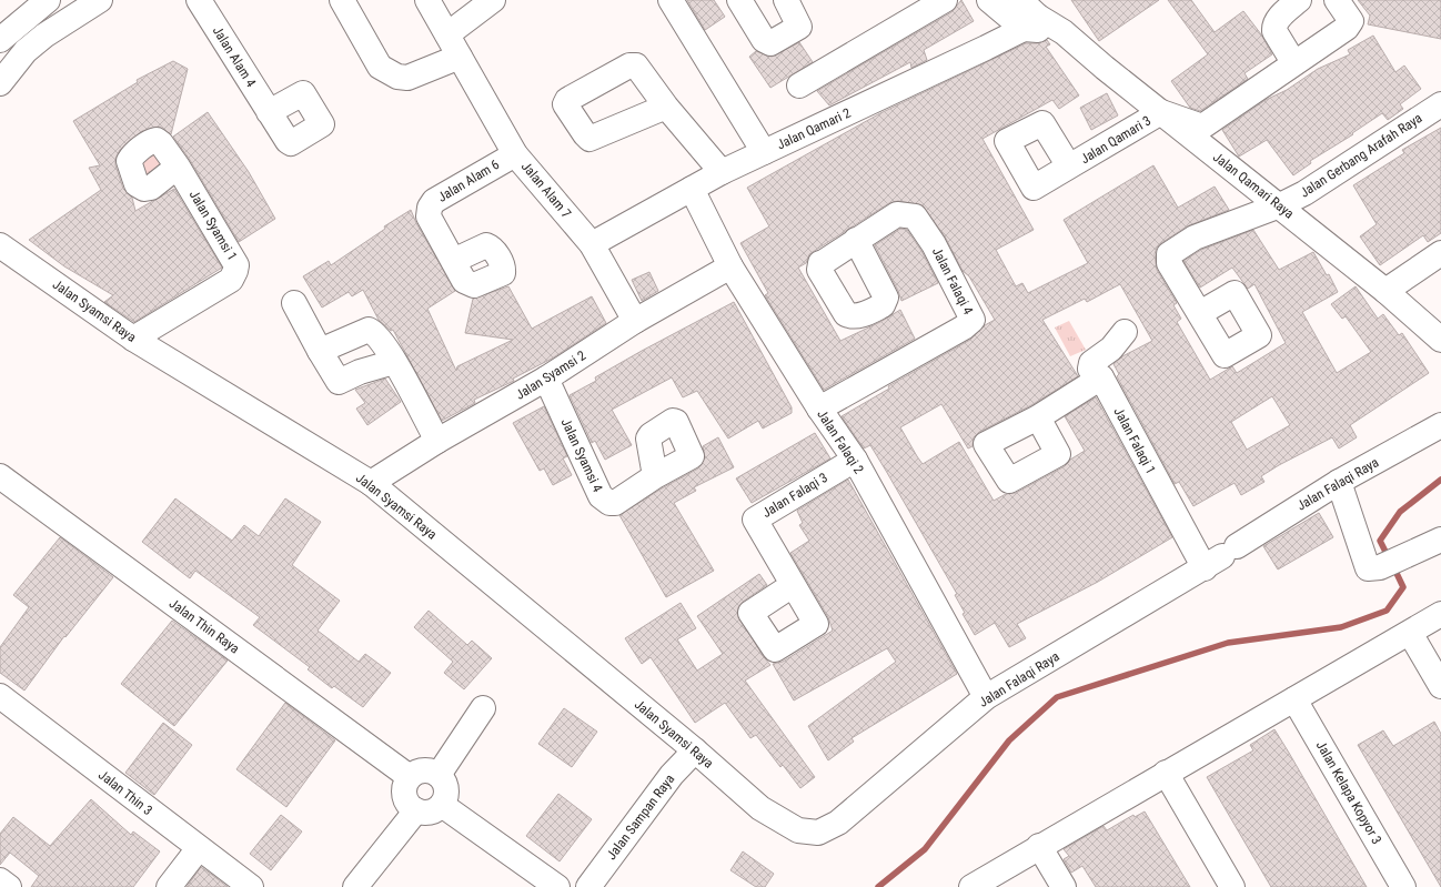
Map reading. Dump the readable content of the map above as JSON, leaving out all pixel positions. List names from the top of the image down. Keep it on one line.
{"streets":{"street":["Jalan Alam 4","Jalan Qamari 2","Jalan Qamari 3","Jalan Gerbang Arafah Raya","Jalan Alam 6","Jalan Qamari Raya","Jalan Alam 7","Jalan Syamsi 1","Jalan Falaqi 4","Jalan Syamsi Raya","Jalan Syamsi 2","Jalan Falaqi 1","Jalan Falaqi 2","Jalan Syamsi 4","Jalan Falaqi Raya","Jalan Falaqi 3","Jalan Thin Raya","Jalan Thin 3","Jalan Kelapa Kopyor 3","Jalan Sampan Raya"]},"crossings":[["Jalan Qamari 2","Jalan Qamari Raya"],["Jalan Qamari 2","Jalan Alam 7"],["Jalan Qamari 2","Jalan Falaqi 2"],["Jalan Qamari 3","Jalan Qamari Raya"],["Jalan Gerbang Arafah Raya","Jalan Qamari Raya"],["Jalan Alam 6","Jalan Alam 7"],["Jalan Alam 7","Jalan Syamsi 2"],["Jalan Syamsi 1","Jalan Syamsi Raya"],["Jalan Falaqi 4","Jalan Falaqi 2"],["Jalan Syamsi Raya","Jalan Syamsi 2"],["Jalan Syamsi Raya","Jalan Falaqi Raya"],["Jalan Syamsi Raya","Jalan Sampan Raya"],["Jalan Syamsi 2","Jalan Falaqi 2"],["Jalan Syamsi 2","Jalan Syamsi 4"],["Jalan Falaqi 1","Jalan Falaqi Raya"],["Jalan Falaqi 2","Jalan Falaqi Raya"],["Jalan Falaqi 2","Jalan Falaqi 3"]]}
